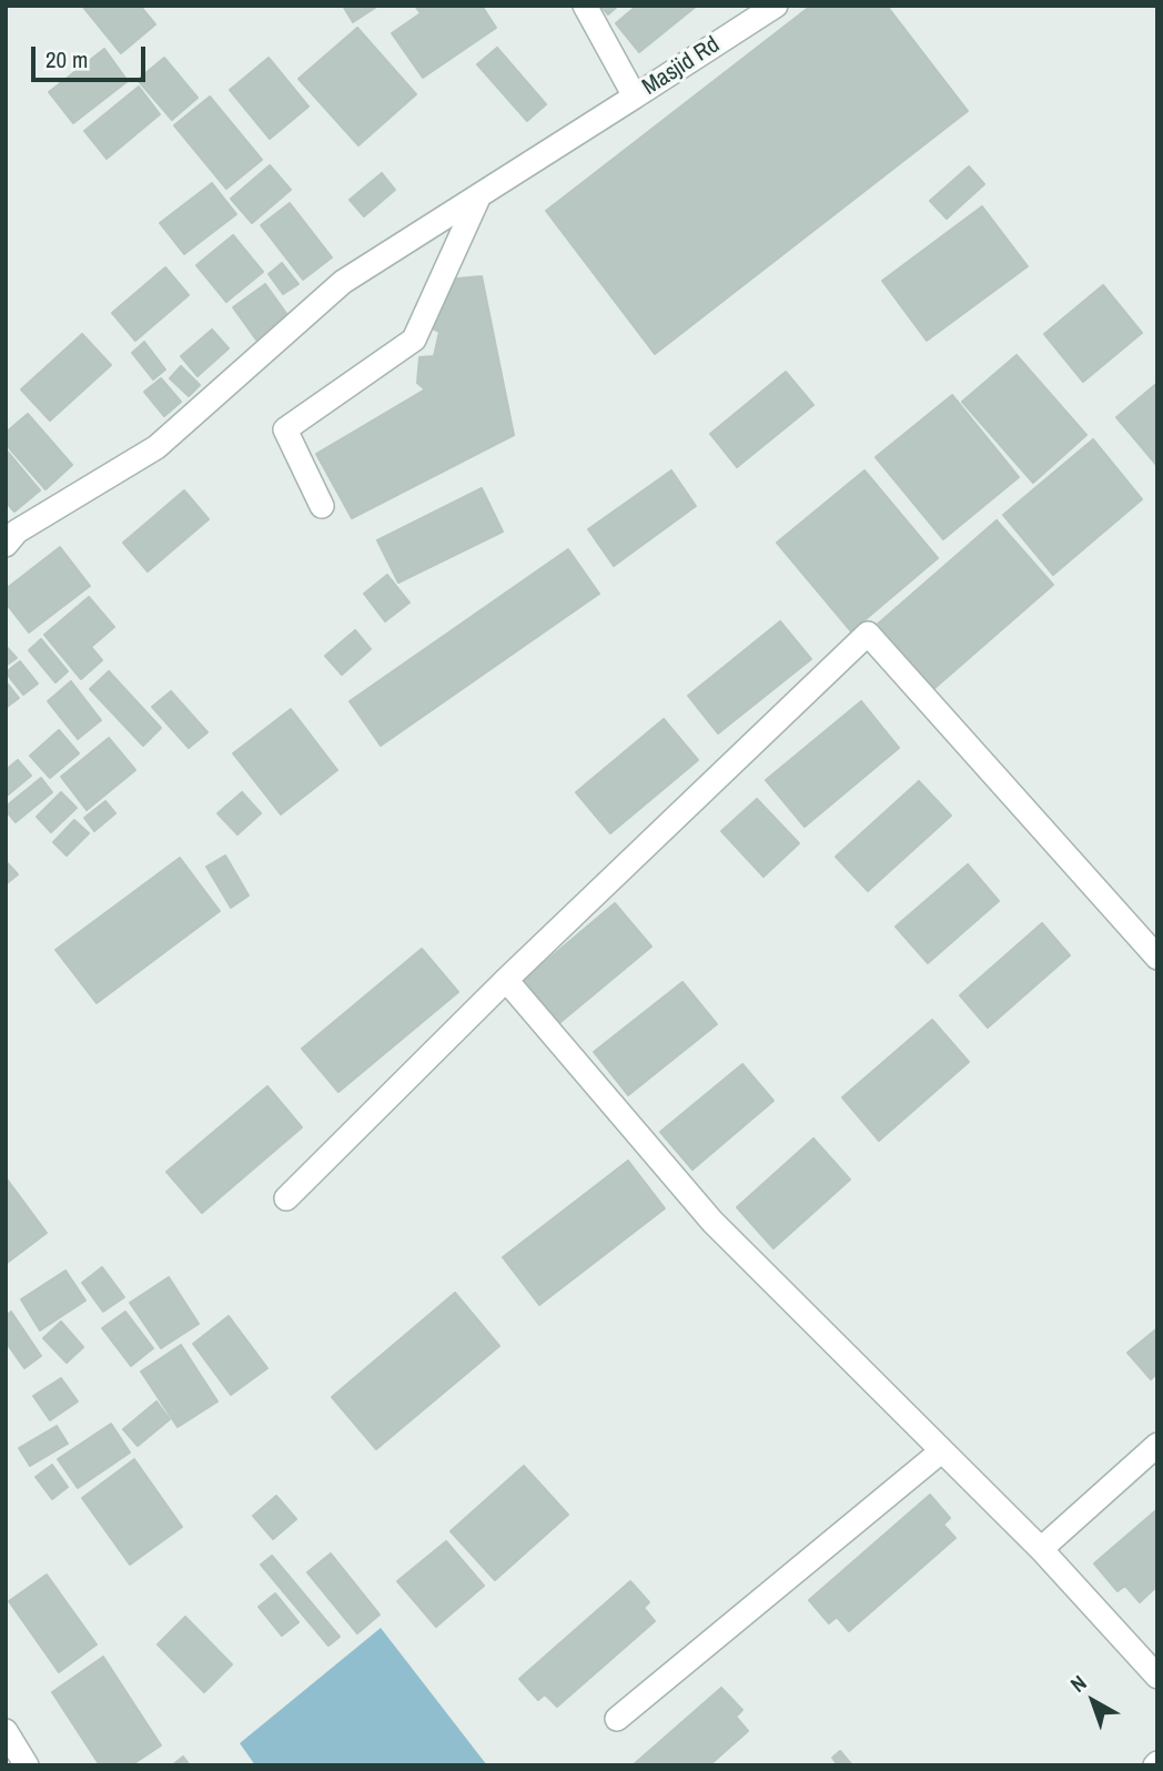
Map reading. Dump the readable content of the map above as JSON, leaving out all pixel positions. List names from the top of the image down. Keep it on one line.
{"streets":{"street":["Masjid Rd"]},"scale_bar":"20 m","north":"top left"}
